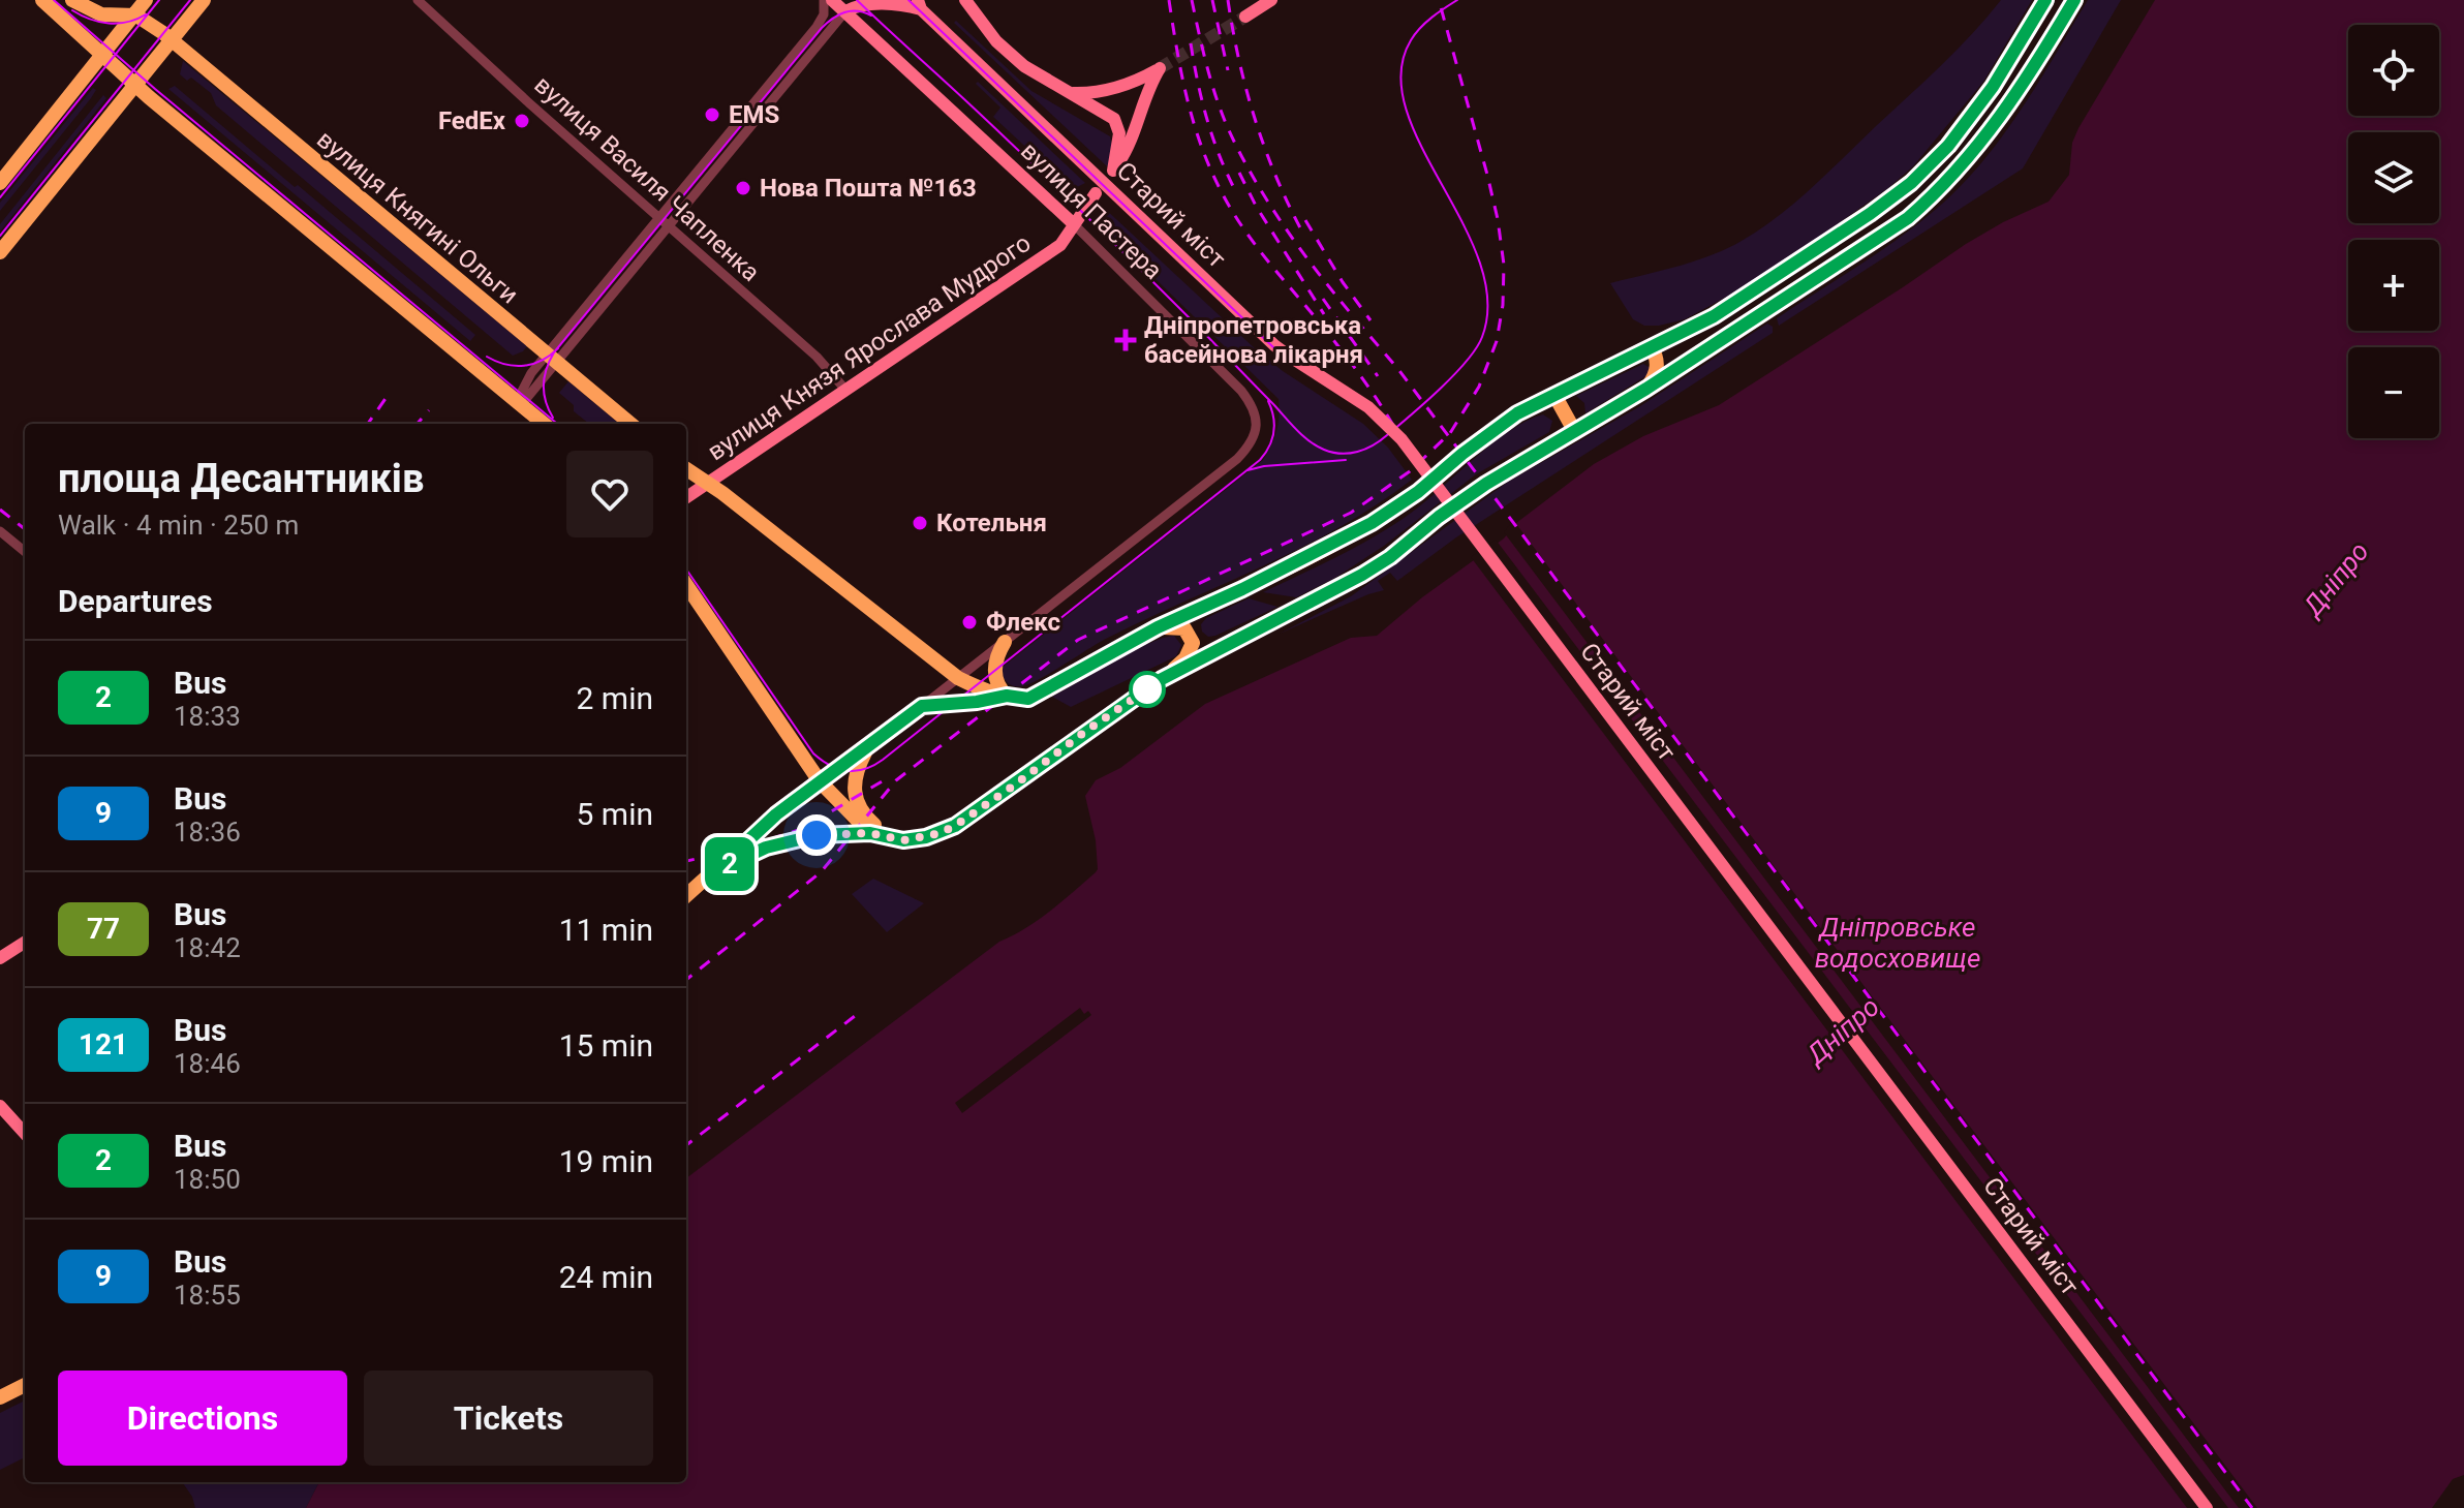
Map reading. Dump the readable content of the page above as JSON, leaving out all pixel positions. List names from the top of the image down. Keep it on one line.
{"streets":{"main road":["вулиця Пастера","Старий міст","вулиця Княгині Ольги","вулиця Князя Ярослава Мудрого"],"street":["вулиця Василя Чапленка"]},"crossings":[["вулиця Василя Чапленка","вулиця Князя Ярослава Мудрого"],["вулиця Пастера","вулиця Князя Ярослава Мудрого"]],"water":["Дніпро","Дніпровське водосховище"],"places":{"other":["EMS","FedEx","Нова Пошта №163","Котельня","Флекс"],"health":["Дніпропетровська басейнова лікарня"]},"lines":["bus line 2"],"page":{"on_map":"2","map_buttons":["+","−"],"heading":[["площа Десантників","Walk · 4 min · 250 m"],"Departures"],"list":[{"mark":"2","name":"Bus","note":"18:33","value":"2 min"},{"mark":"9","name":"Bus","note":"18:36","value":"5 min"},{"mark":"77","name":"Bus","note":"18:42","value":"11 min"},{"mark":"121","name":"Bus","note":"18:46","value":"15 min"},{"mark":"2","name":"Bus","note":"18:50","value":"19 min"},{"mark":"9","name":"Bus","note":"18:55","value":"24 min"}],"buttons":["Directions","Tickets"]}}
